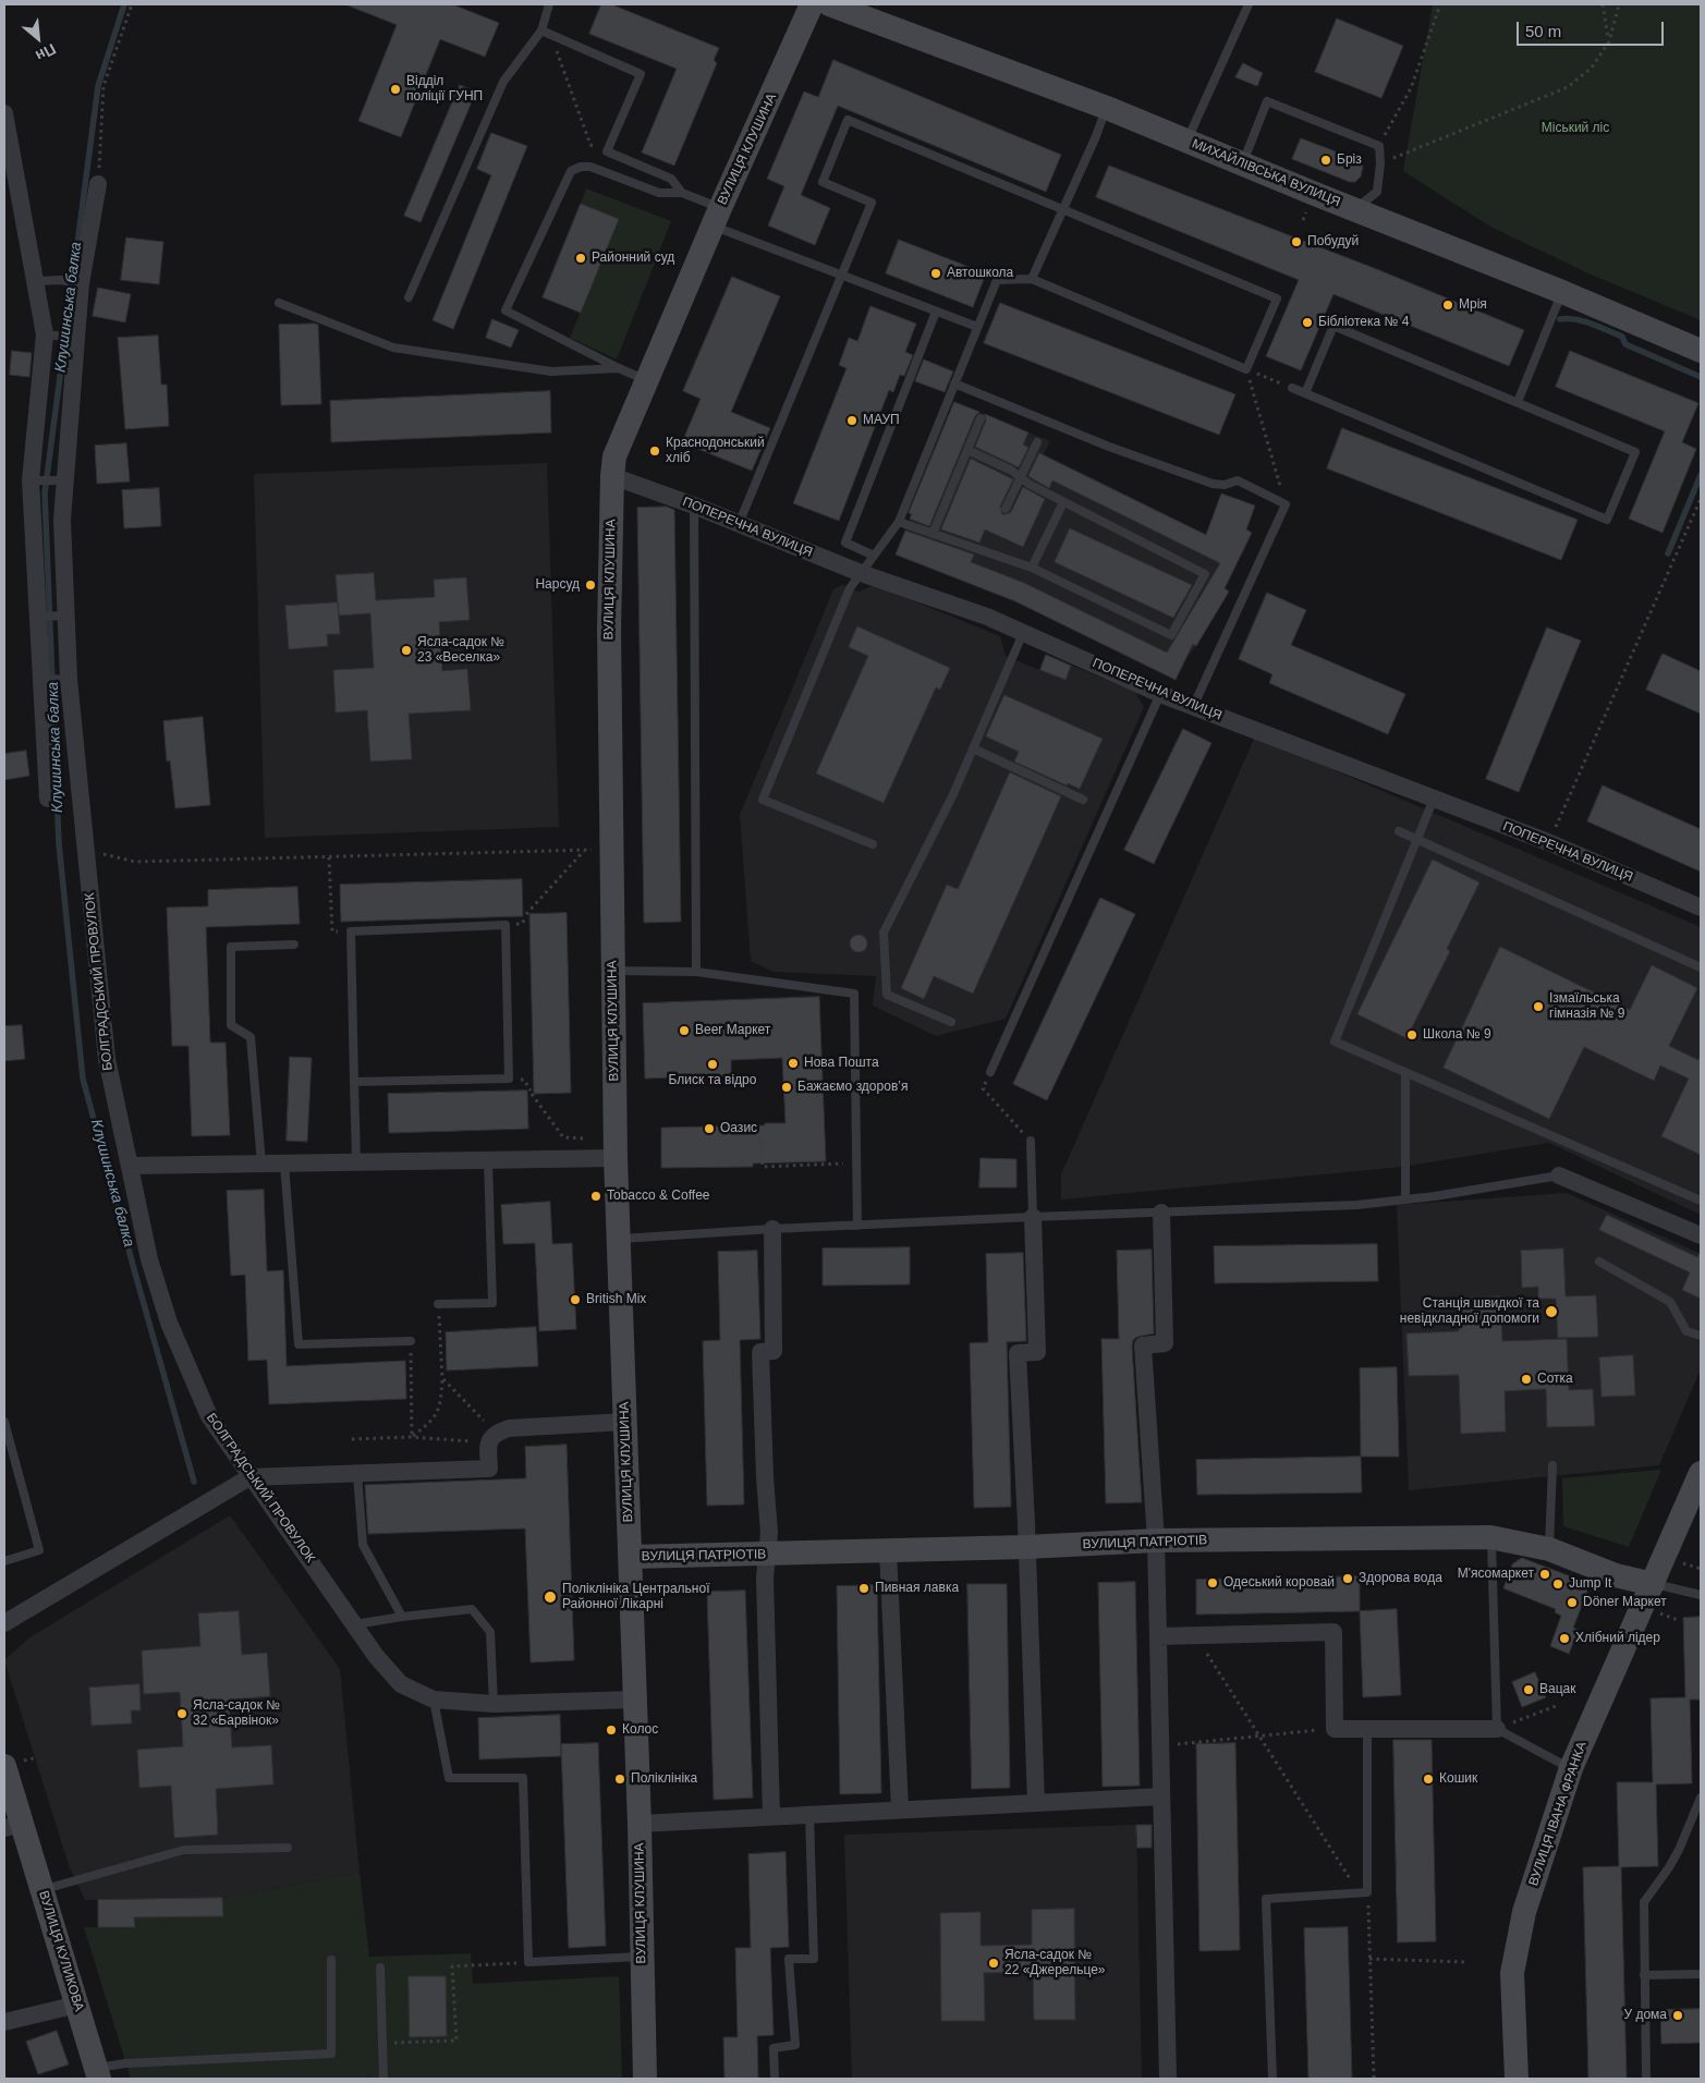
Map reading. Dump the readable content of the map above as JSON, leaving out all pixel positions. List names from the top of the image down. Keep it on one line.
{"streets":{"street":["ВУЛИЦЯ КЛУШИНА","МИХАЙЛІВСЬКА ВУЛИЦЯ","ПОПЕРЕЧНА ВУЛИЦЯ","БОЛГРАДСЬКИЙ ПРОВУЛОК","ВУЛИЦЯ ПАТРІОТІВ","ВУЛИЦЯ ІВАНА ФРАНКА","ВУЛИЦЯ КУЛИКОВА"]},"crossings":[["ВУЛИЦЯ КЛУШИНА","ПОПЕРЕЧНА ВУЛИЦЯ"],["ВУЛИЦЯ КЛУШИНА","БОЛГРАДСЬКИЙ ПРОВУЛОК"],["ВУЛИЦЯ КЛУШИНА","ВУЛИЦЯ ПАТРІОТІВ"],["ВУЛИЦЯ ПАТРІОТІВ","ВУЛИЦЯ ІВАНА ФРАНКА"]],"water":["Клушинська балка"],"parks":["Міський ліс"],"places":["Відділ поліції ГУНП","Бріз","Побудуй","Районний суд","Автошкола","Мрія","Бібліотека № 4","МАУП","Краснодонський хліб","Нарсуд","Ясла-садок № 23 «Веселка»","Ізмаїльська гімназія № 9","Beer Маркет","Школа № 9","Нова Пошта","Блиск та відро","Бажаємо здоровʼя","Оазис","Tobacco & Coffee","British Mix","Станція швидкої та невідкладної допомоги","Сотка","М'ясомаркет","Здорова вода","Одеський коровай","Jump It","Пивная лавка","Поліклініка Центральної Районної Лікарні","Döner Маркет","Хлібний лідер","Вацак","Ясла-садок № 32 «Барвінок»","Колос","Поліклініка","Кошик","Ясла-садок № 22 «Джерельце»","У дома"],"scale_bar":"50 m","north":"bottom right"}
